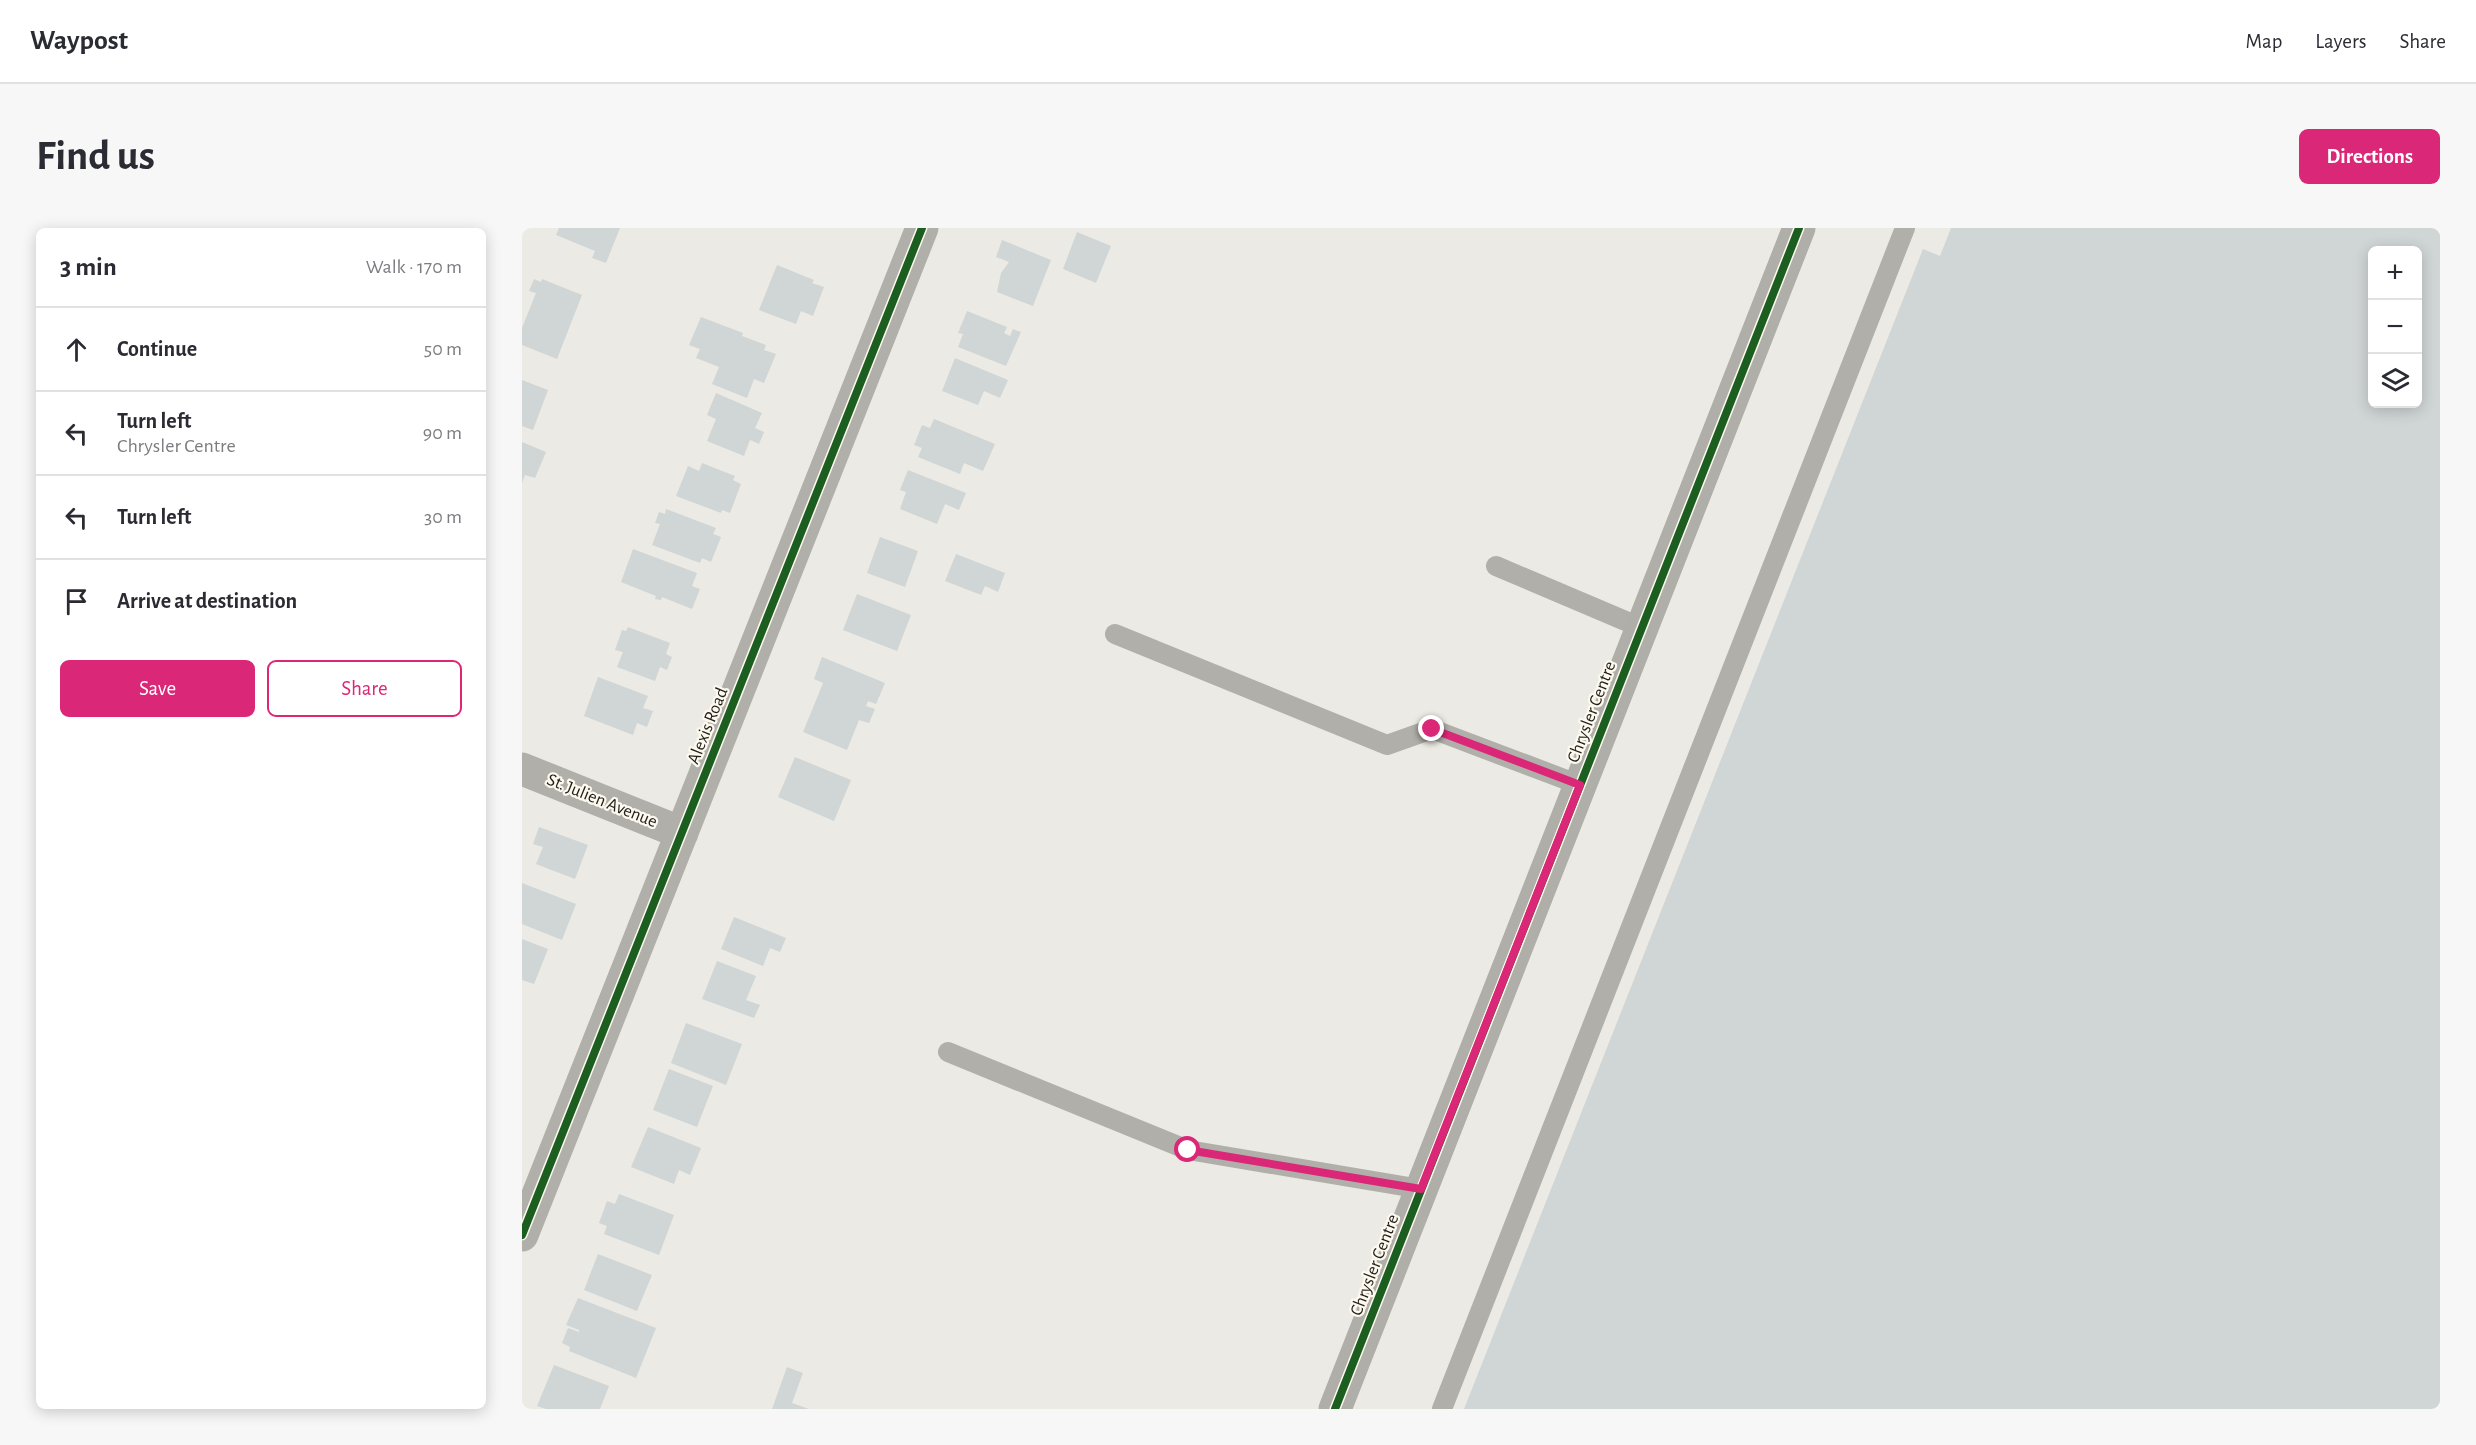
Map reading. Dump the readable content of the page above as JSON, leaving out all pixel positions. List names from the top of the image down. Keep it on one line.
{"streets":{"street":["Chrysler Centre","Alexis Road","St. Julien Avenue"]},"crossings":[["Alexis Road","St. Julien Avenue"]],"page":{"header":"Waypost","nav":["Map","Layers","Share"],"buttons":["Directions",["Save","Share"]],"title":"Find us","heading":["3 min","Walk · 170 m"],"map_buttons":["+","−"],"list":[["Continue","50 m"],["Turn left","Chrysler Centre","90 m"],["Turn left","30 m"],"Arrive at destination"]}}
